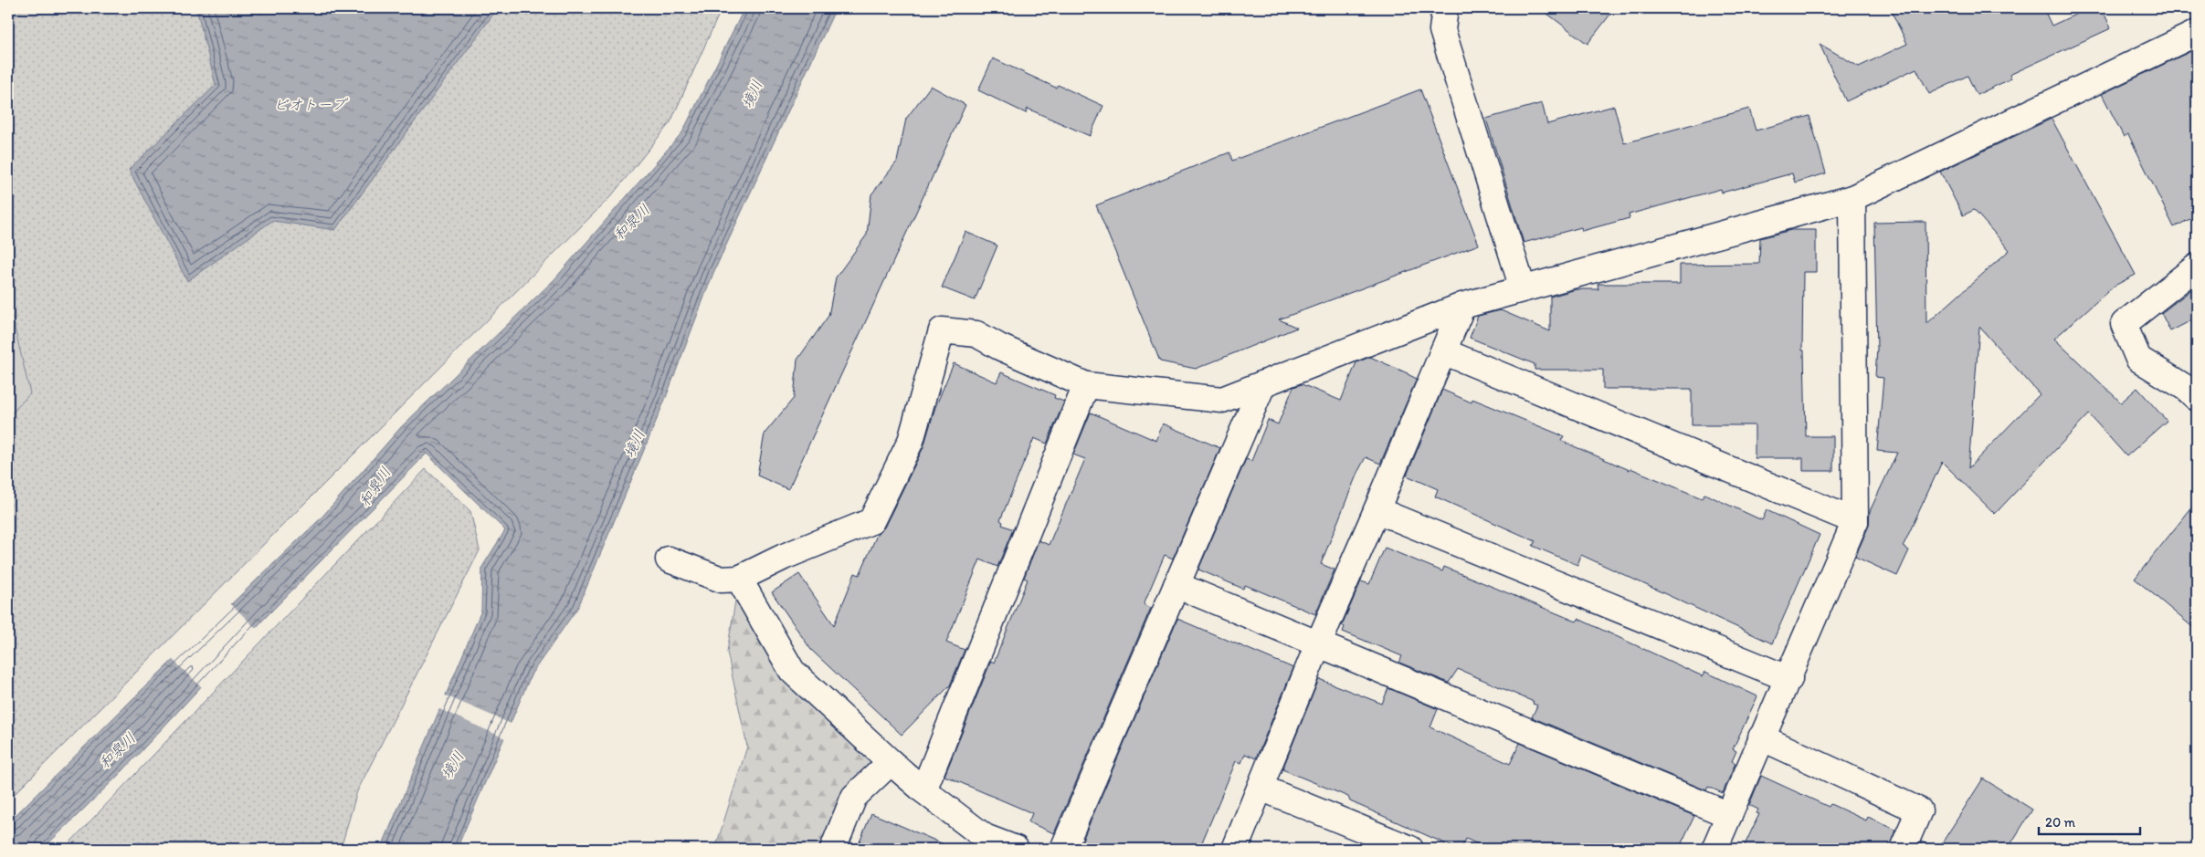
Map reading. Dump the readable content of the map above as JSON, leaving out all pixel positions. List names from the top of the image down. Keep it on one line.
{"water":["境川","ビオトープ","和泉川"],"scale_bar":"20 m"}
